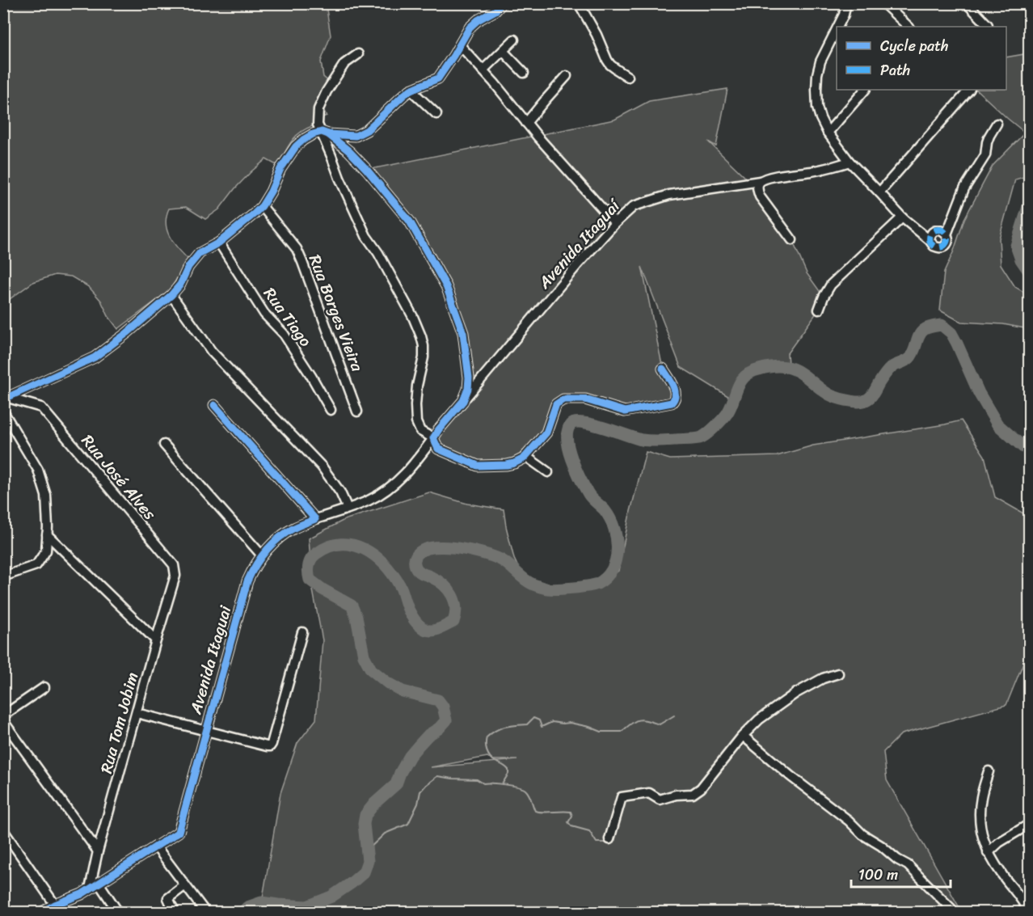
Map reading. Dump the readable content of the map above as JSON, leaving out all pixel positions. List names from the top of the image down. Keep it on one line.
{"streets":{"street":["Avenida Itaguaí","Rua Borges Vieira","Rua Tiago","Rua José Alves","Avenida Itaguai","Rua Tom Jobim"]},"crossings":[["Rua José Alves","Rua Tom Jobim"],["Avenida Itaguai","Rua Tom Jobim"]],"legend":["Cycle path","Path"],"scale_bar":"100 m"}
